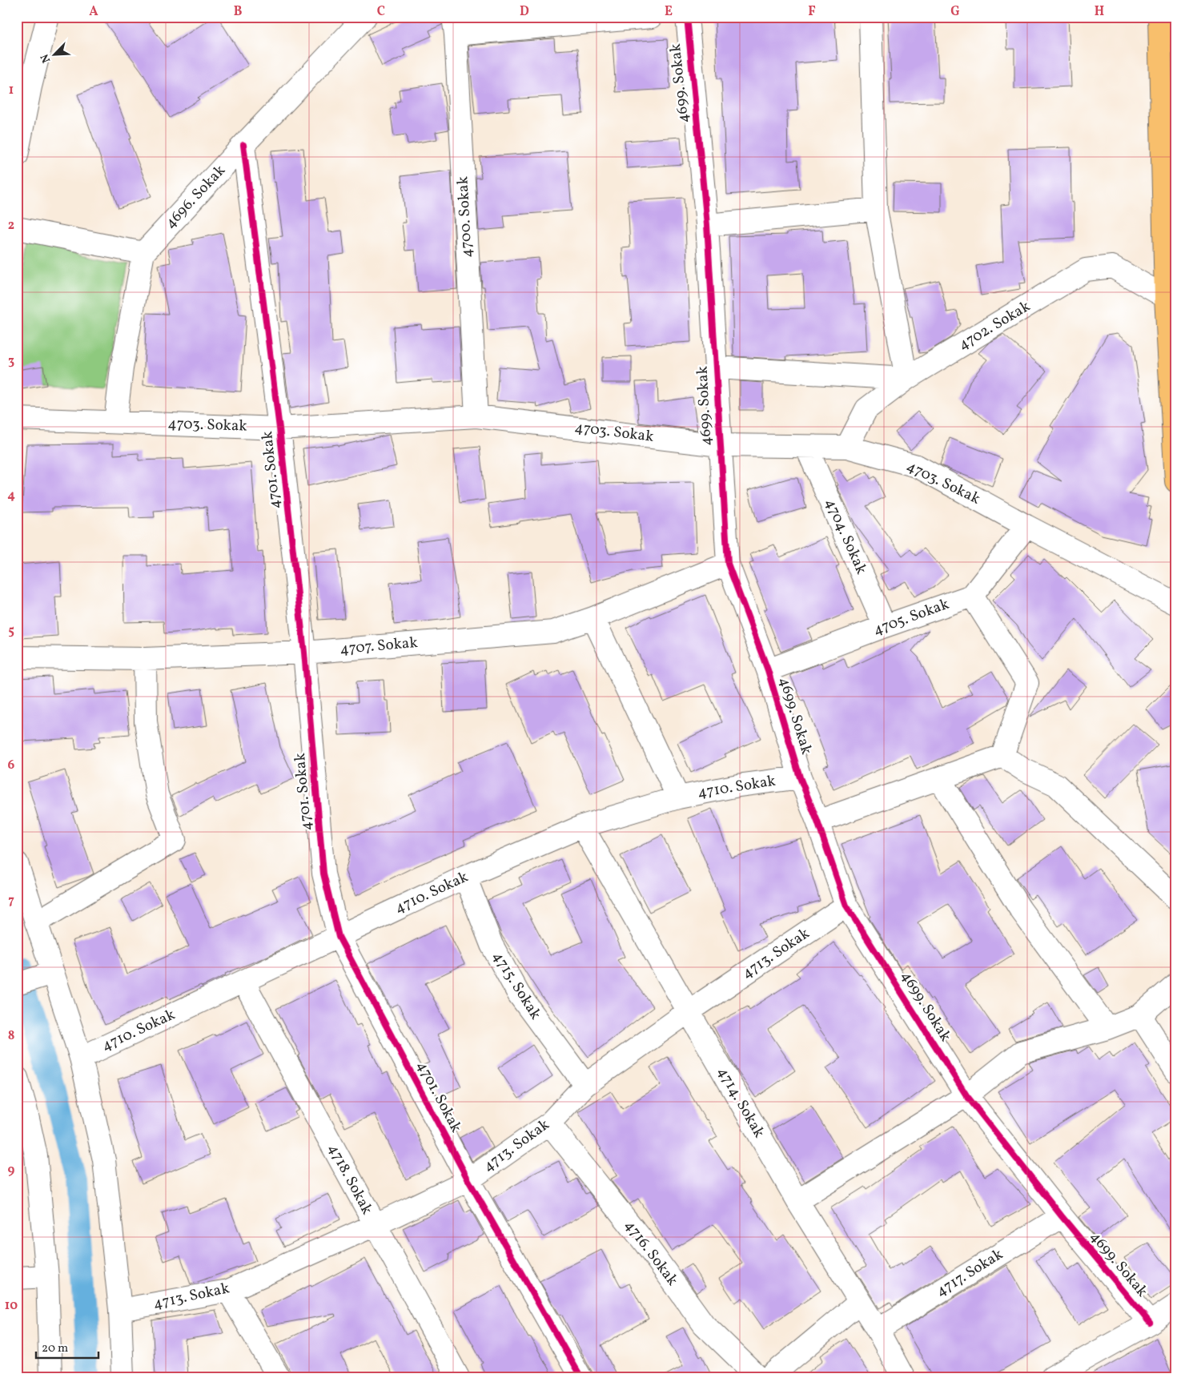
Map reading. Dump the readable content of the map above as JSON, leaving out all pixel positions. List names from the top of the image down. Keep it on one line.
{"streets":{"street":["4699. Sokak","4696. Sokak","4700. Sokak","4702. Sokak","4703. Sokak","4701. Sokak","4704. Sokak","4705. Sokak","4707. Sokak","4710. Sokak","4713. Sokak","4715. Sokak","4714. Sokak","4718. Sokak","4716. Sokak","4717. Sokak"]},"crossings":[["4699. Sokak","4703. Sokak"],["4699. Sokak","4705. Sokak"],["4699. Sokak","4707. Sokak"],["4699. Sokak","4710. Sokak"],["4699. Sokak","4713. Sokak"],["4699. Sokak","4717. Sokak"],["4696. Sokak","4701. Sokak"],["4700. Sokak","4703. Sokak"],["4702. Sokak","4703. Sokak"],["4703. Sokak","4701. Sokak"],["4703. Sokak","4704. Sokak"],["4701. Sokak","4707. Sokak"],["4701. Sokak","4710. Sokak"],["4701. Sokak","4713. Sokak"],["4704. Sokak","4705. Sokak"],["4710. Sokak","4715. Sokak"],["4710. Sokak","4714. Sokak"],["4710. Sokak","4718. Sokak"],["4713. Sokak","4715. Sokak"],["4713. Sokak","4714. Sokak"],["4713. Sokak","4718. Sokak"],["4713. Sokak","4716. Sokak"],["4714. Sokak","4717. Sokak"]],"scale_bar":"20 m","north":"bottom left","grid":{"columns":["A","B","C","D","E","F","G","H"],"rows":["1","2","3","4","5","6","7","8","9","10"]}}
